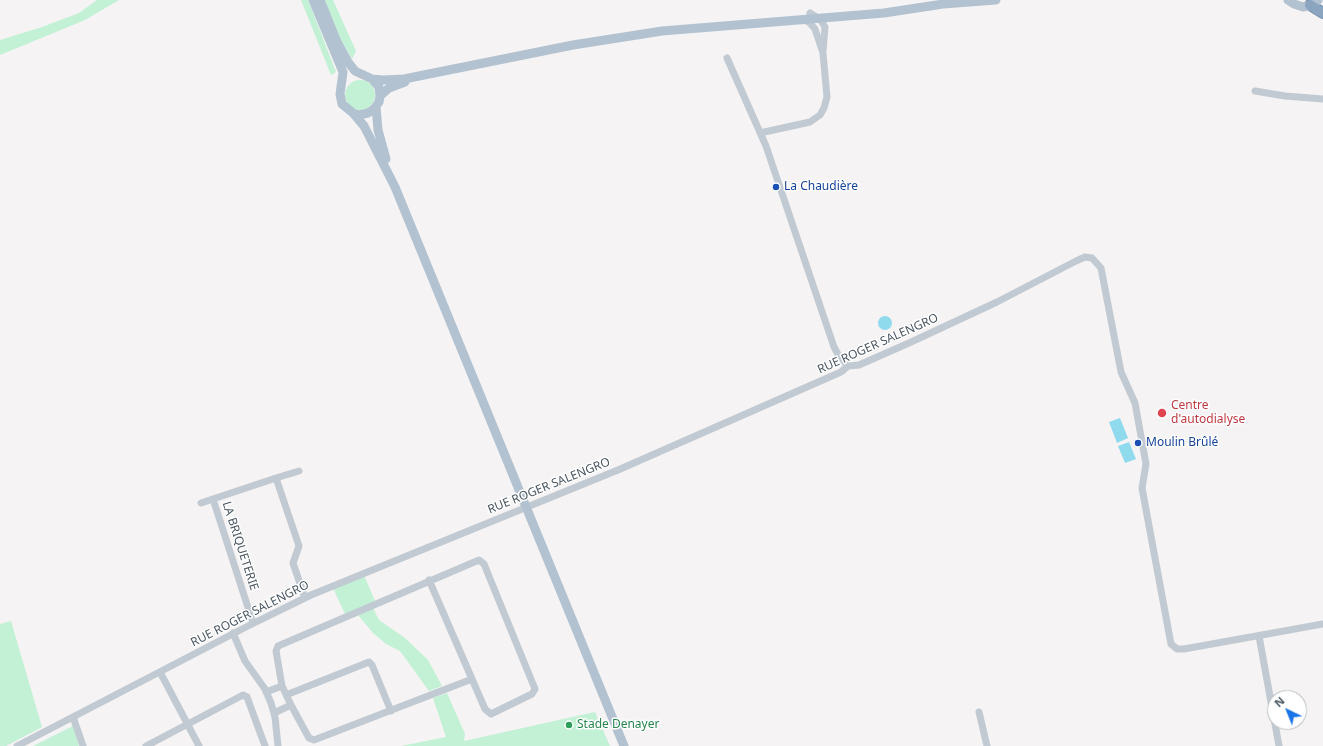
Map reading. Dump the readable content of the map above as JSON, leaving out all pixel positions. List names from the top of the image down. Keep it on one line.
{"streets":{"street":["RUE ROGER SALENGRO","LA BRIQUETERIE"]},"crossings":[["RUE ROGER SALENGRO","LA BRIQUETERIE"]],"places":["La Chaudière","Centre d'autodialyse","Moulin Brûlé","Stade Denayer"],"north":"top left"}
